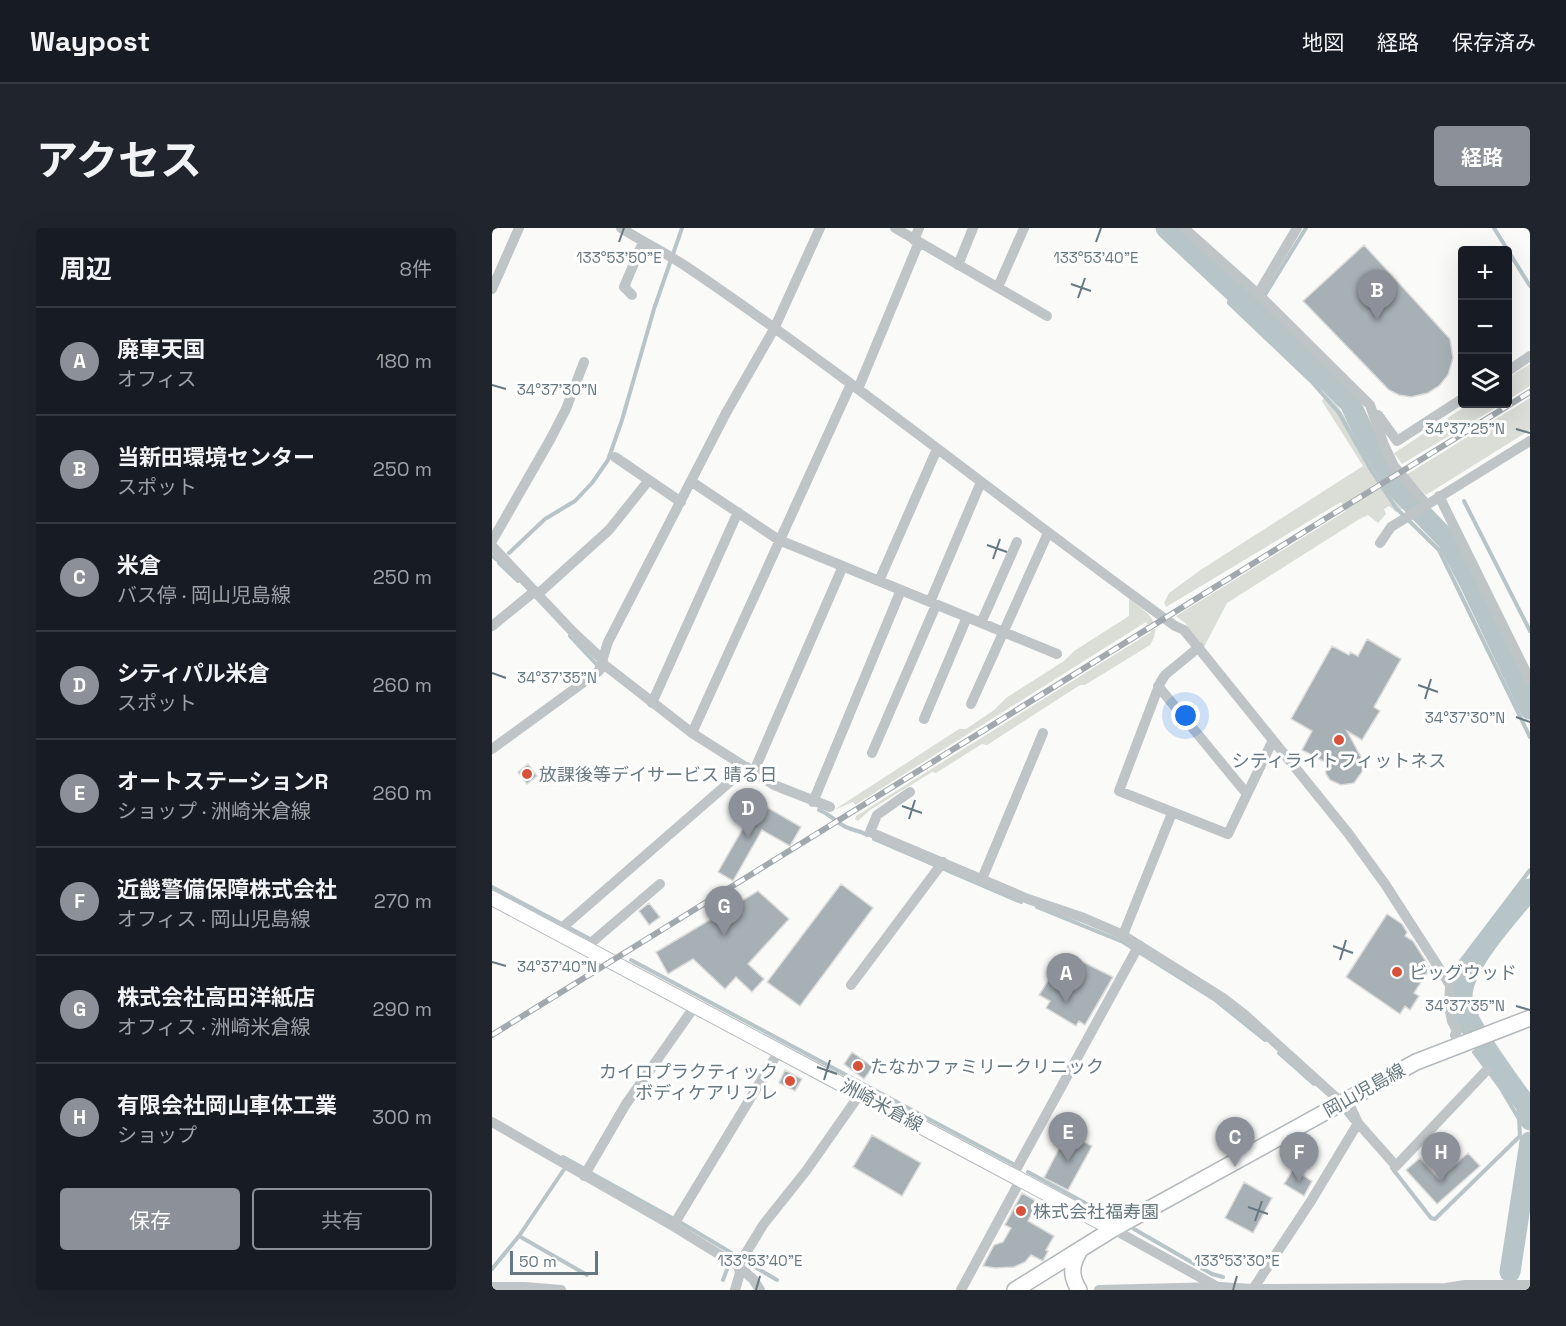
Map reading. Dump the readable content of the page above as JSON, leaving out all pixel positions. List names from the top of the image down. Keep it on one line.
{"streets":{"main road":["岡山児島線","洲崎米倉線"]},"crossings":[["岡山児島線","洲崎米倉線"]],"places":["シティライトフィットネス","放課後等デイサービス 晴る日","ビッグウッド","たなかファミリークリニック","カイロプラクティック ボディケアリフレ","株式会社福寿園"],"scale_bar":"50 m","page":{"header":"Waypost","nav":["地図","経路","保存済み"],"title":"アクセス","buttons":["経路",["保存","共有"]],"heading":["周辺","8件"],"map_buttons":["+","−"],"pins":["B","D","G","A","E","C","F","H"],"list":[{"mark":"A","name":"廃車天国","note":"オフィス","value":"180 m"},{"mark":"B","name":"当新田環境センター","note":"スポット","value":"250 m"},{"mark":"C","name":"米倉","note":"バス停 · 岡山児島線","value":"250 m"},{"mark":"D","name":"シティパル米倉","note":"スポット","value":"260 m"},{"mark":"E","name":"オートステーションR","note":"ショップ · 洲崎米倉線","value":"260 m"},{"mark":"F","name":"近畿警備保障株式会社","note":"オフィス · 岡山児島線","value":"270 m"},{"mark":"G","name":"株式会社高田洋紙店","note":"オフィス · 洲崎米倉線","value":"290 m"},{"mark":"H","name":"有限会社岡山車体工業","note":"ショップ","value":"300 m"}],"scale":"50 m"},"coordinates":["133°53'50\"E","133°53'40\"E","34°37'30\"N","34°37'25\"N","34°37'35\"N","34°37'40\"N","133°53'30\"E"]}
